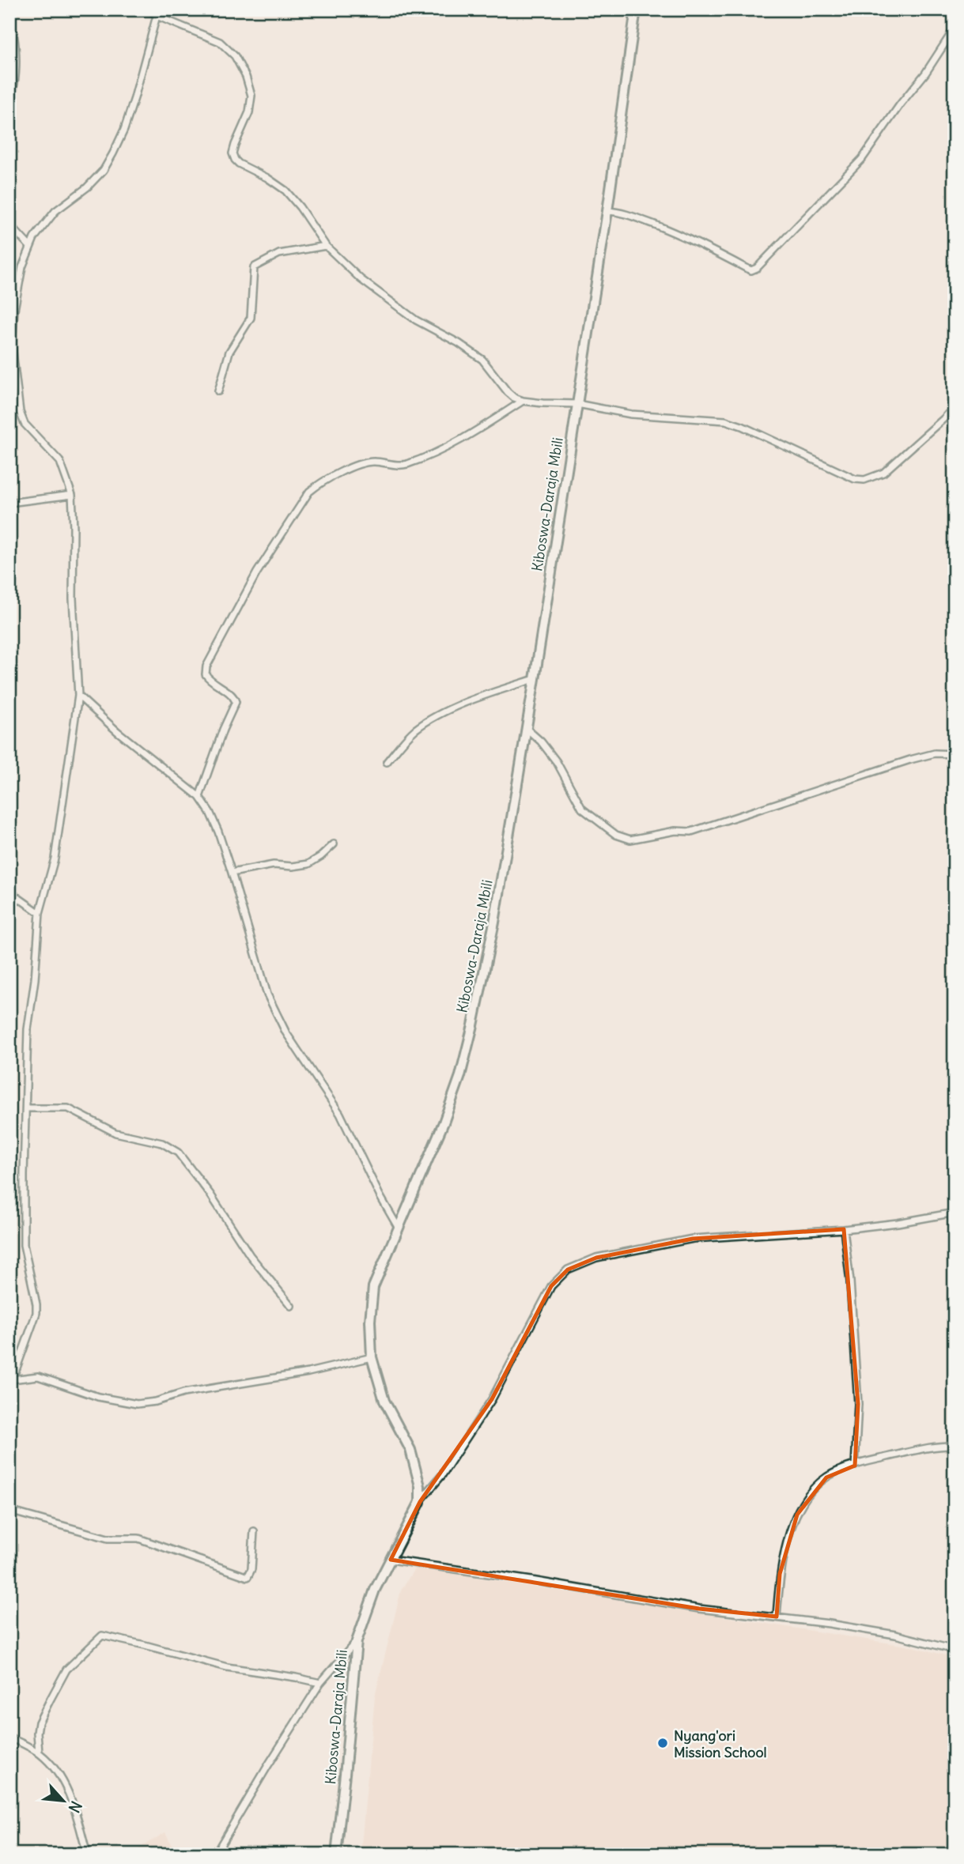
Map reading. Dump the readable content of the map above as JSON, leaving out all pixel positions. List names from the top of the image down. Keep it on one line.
{"streets":{"main road":["Kiboswa-Daraja Mbili"]},"places":["Nyang'ori Mission School"],"north":"bottom right"}
